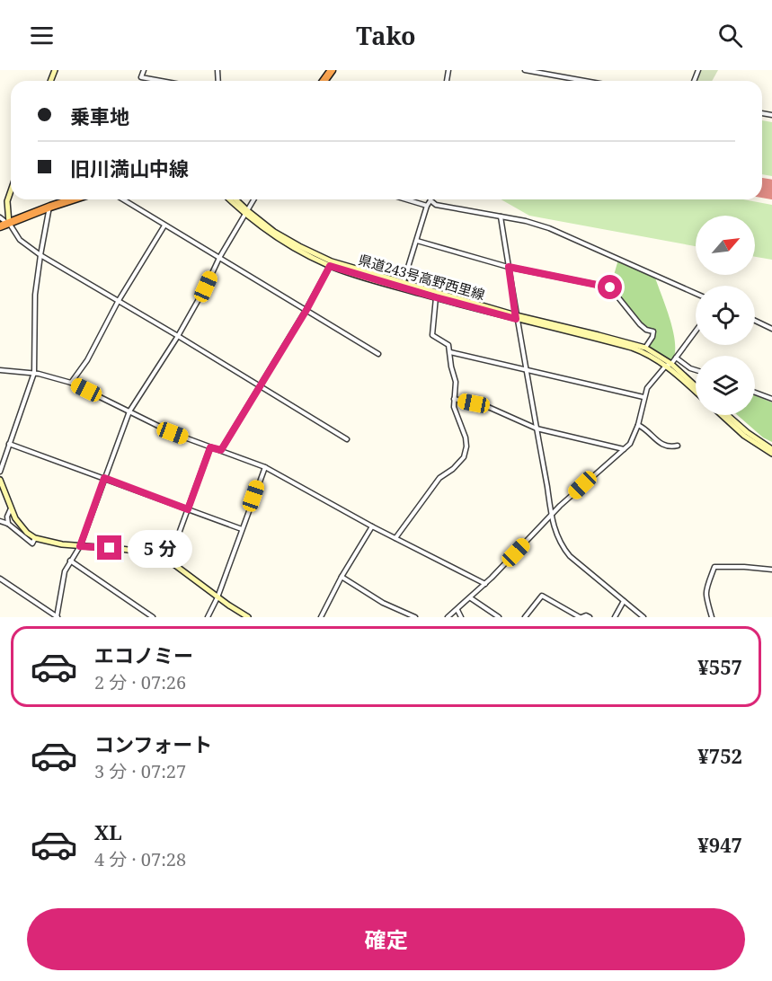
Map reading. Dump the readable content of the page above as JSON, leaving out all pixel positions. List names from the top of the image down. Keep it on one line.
{"streets":{"main road":["県道243号高野西里線"]},"north":"top right","page":{"header":"Tako","banner":["乗車地","旧川満山中線"],"bubble":"5 分","list":[{"name":"エコノミー","note":"2 分 · 07:26","value":"¥557"},{"name":"コンフォート","note":"3 分 · 07:27","value":"¥752"},{"name":"XL","note":"4 分 · 07:28","value":"¥947"}],"buttons":"確定"}}
